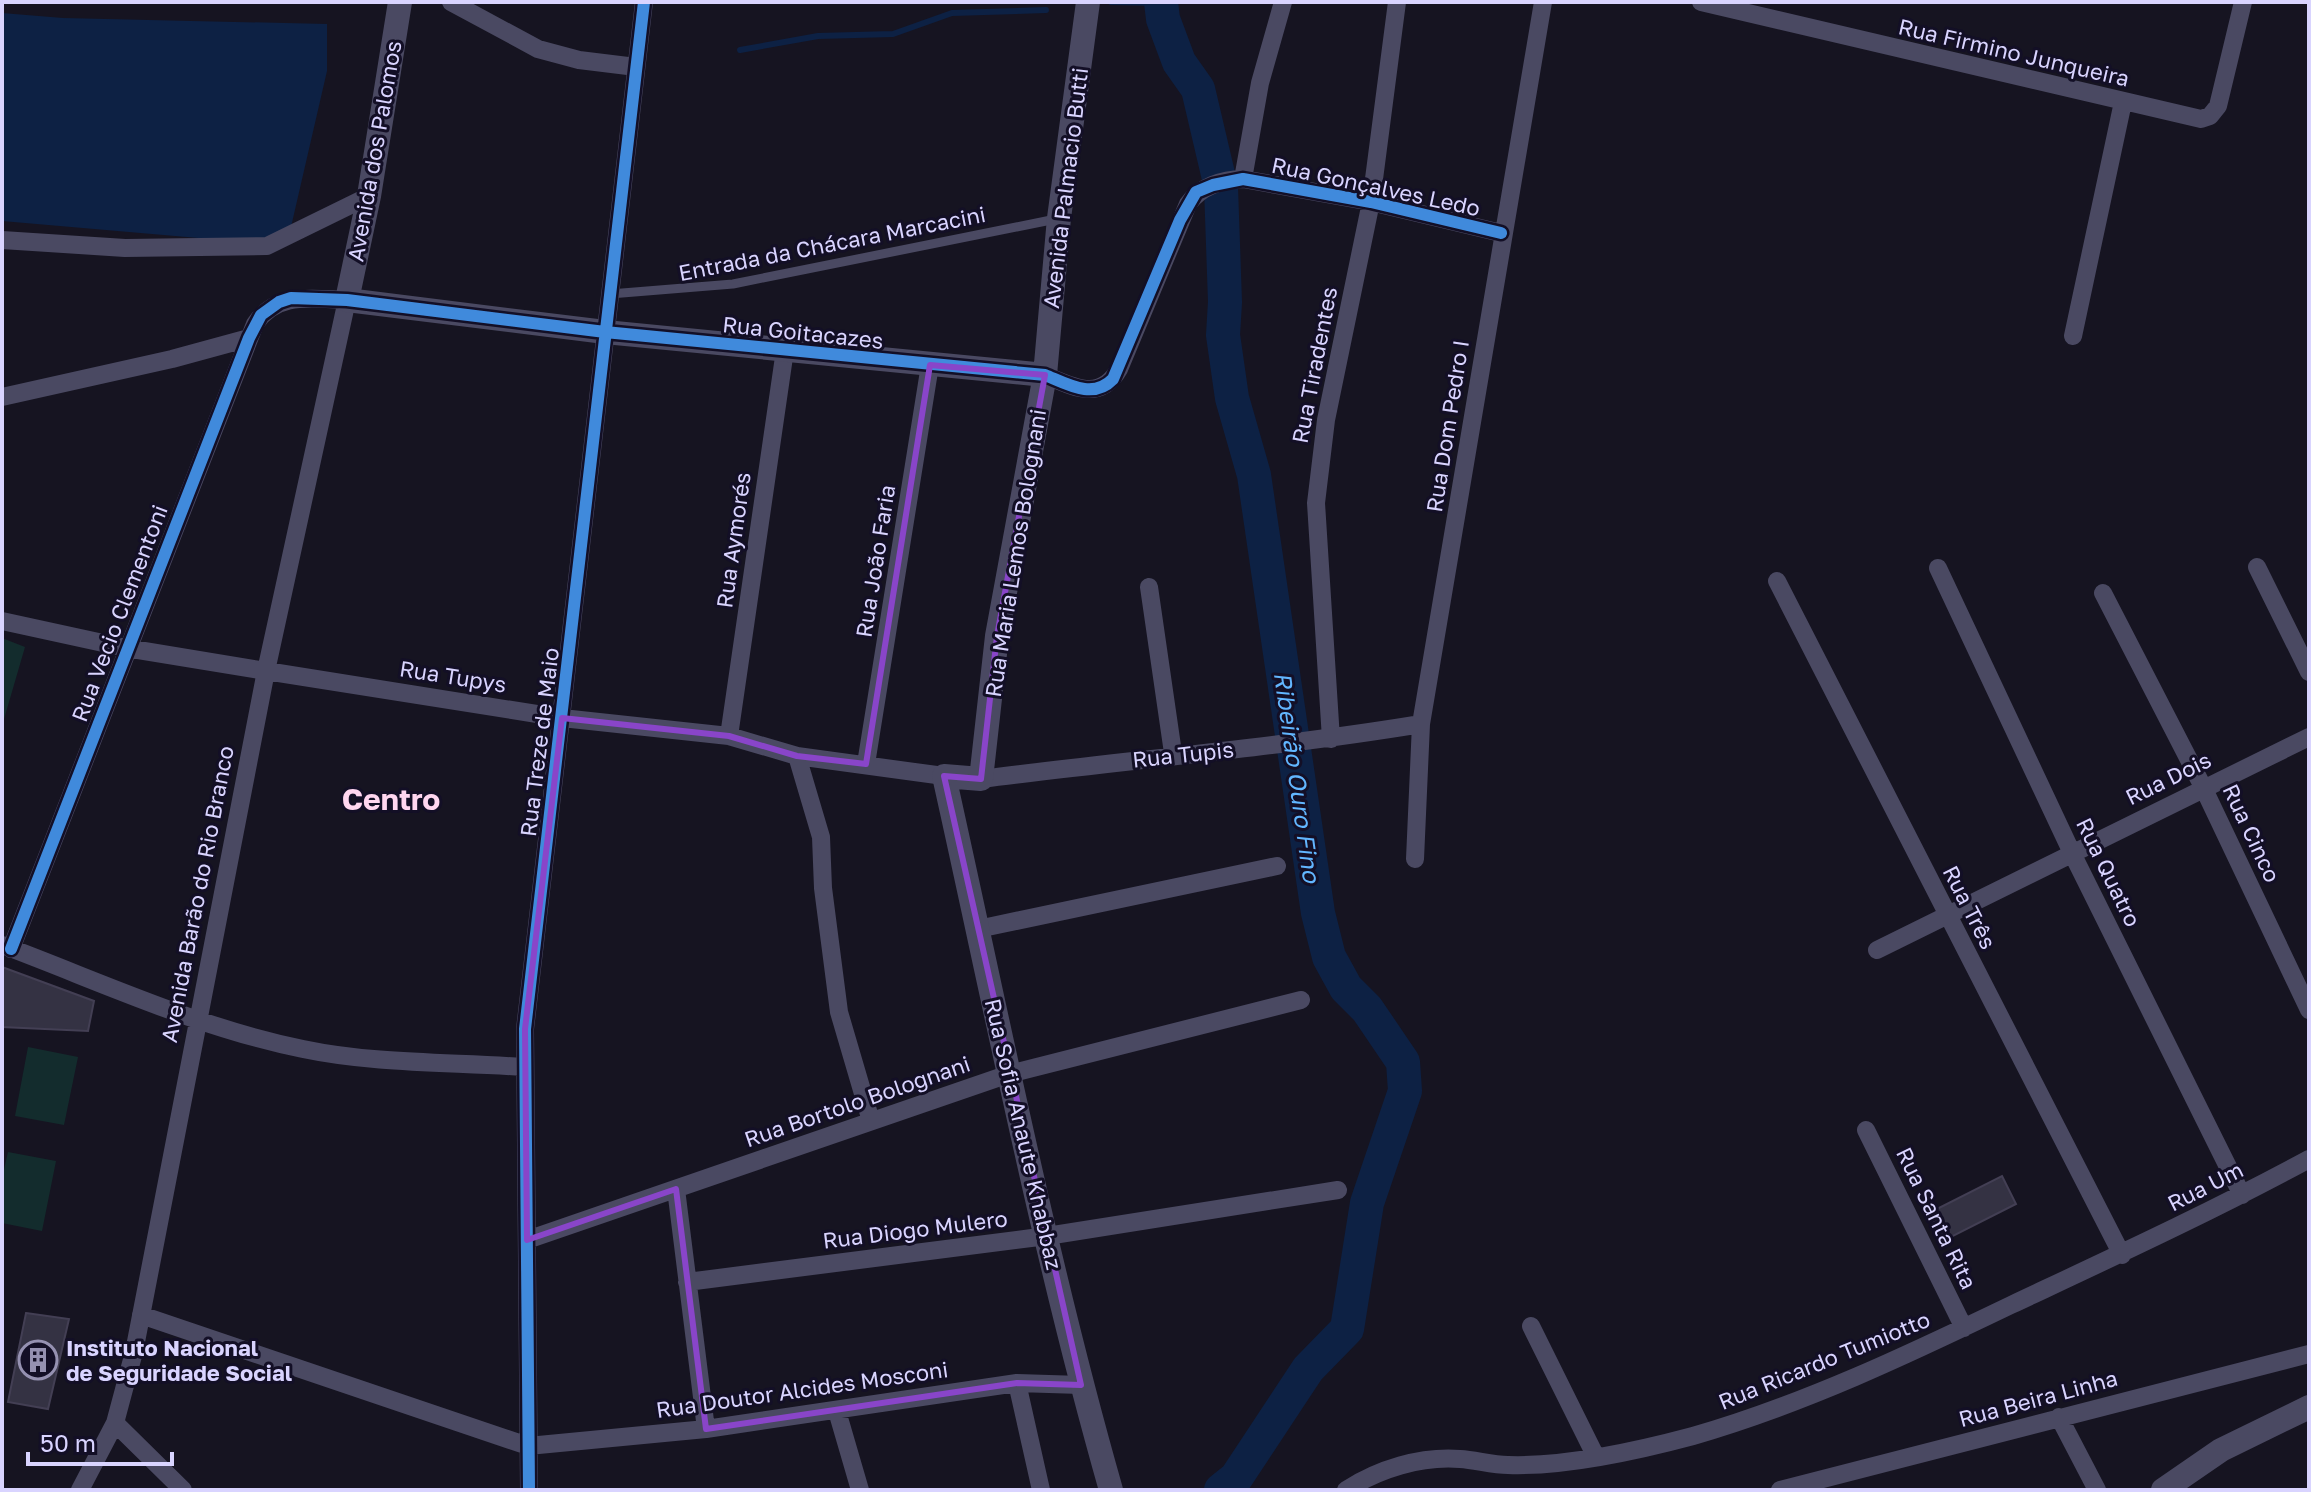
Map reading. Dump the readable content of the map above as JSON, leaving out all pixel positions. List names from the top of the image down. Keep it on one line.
{"streets":{"street":["Rua Firmino Junqueira","Avenida dos Palomos","Rua Gonçalves Ledo","Avenida Palmacio Butti","Rua Goitacazes","Rua Tiradentes","Rua Dom Pedro I","Rua Aymorés","Rua Maria Lemos Bolognani","Rua João Faria","Rua Vecio Clementoni","Rua Tupys","Rua Treze de Maio","Rua Tupis","Rua Dois","Rua Cinco","Rua Quatro","Avenida Barão do Rio Branco","Rua Três","Rua Bortolo Bolognani","Rua Sofia Anaute Khabbaz","Rua Um","Rua Santa Rita","Rua Diogo Mulero","Rua Ricardo Tumiotto","Rua Doutor Alcides Mosconi","Rua Beira Linha"],"lane":["Entrada da Chácara Marcacini"]},"crossings":[["Avenida dos Palomos","Rua Goitacazes"],["Avenida dos Palomos","Avenida Barão do Rio Branco"],["Rua Gonçalves Ledo","Rua Goitacazes"],["Rua Gonçalves Ledo","Rua Tiradentes"],["Rua Gonçalves Ledo","Rua Dom Pedro I"],["Avenida Palmacio Butti","Entrada da Chácara Marcacini"],["Avenida Palmacio Butti","Rua Goitacazes"],["Avenida Palmacio Butti","Rua Maria Lemos Bolognani"],["Entrada da Chácara Marcacini","Rua Treze de Maio"],["Rua Goitacazes","Rua Aymorés"],["Rua Goitacazes","Rua Maria Lemos Bolognani"],["Rua Goitacazes","Rua João Faria"],["Rua Goitacazes","Rua Vecio Clementoni"],["Rua Goitacazes","Rua Treze de Maio"],["Rua Goitacazes","Avenida Barão do Rio Branco"],["Rua Tiradentes","Rua Tupis"],["Rua Dom Pedro I","Rua Tupis"],["Rua Aymorés","Rua Tupys"],["Rua Maria Lemos Bolognani","Rua Tupis"],["Rua João Faria","Rua Tupys"],["Rua Vecio Clementoni","Rua Tupys"],["Rua Tupys","Rua Treze de Maio"],["Rua Tupys","Rua Tupis"],["Rua Tupys","Avenida Barão do Rio Branco"],["Rua Tupys","Rua Sofia Anaute Khabbaz"],["Rua Treze de Maio","Rua Bortolo Bolognani"],["Rua Treze de Maio","Rua Doutor Alcides Mosconi"],["Rua Tupis","Rua Sofia Anaute Khabbaz"],["Rua Dois","Rua Cinco"],["Rua Dois","Rua Quatro"],["Rua Dois","Rua Três"],["Rua Quatro","Rua Um"],["Rua Três","Rua Um"],["Rua Três","Rua Ricardo Tumiotto"],["Rua Bortolo Bolognani","Rua Sofia Anaute Khabbaz"],["Rua Sofia Anaute Khabbaz","Rua Diogo Mulero"],["Rua Sofia Anaute Khabbaz","Rua Doutor Alcides Mosconi"],["Rua Um","Rua Ricardo Tumiotto"],["Rua Santa Rita","Rua Ricardo Tumiotto"]],"districts":["Centro"],"water":["Ribeirão Ouro Fino"],"places":{"building":["Instituto Nacional de Seguridade Social"]},"scale_bar":"50 m"}
